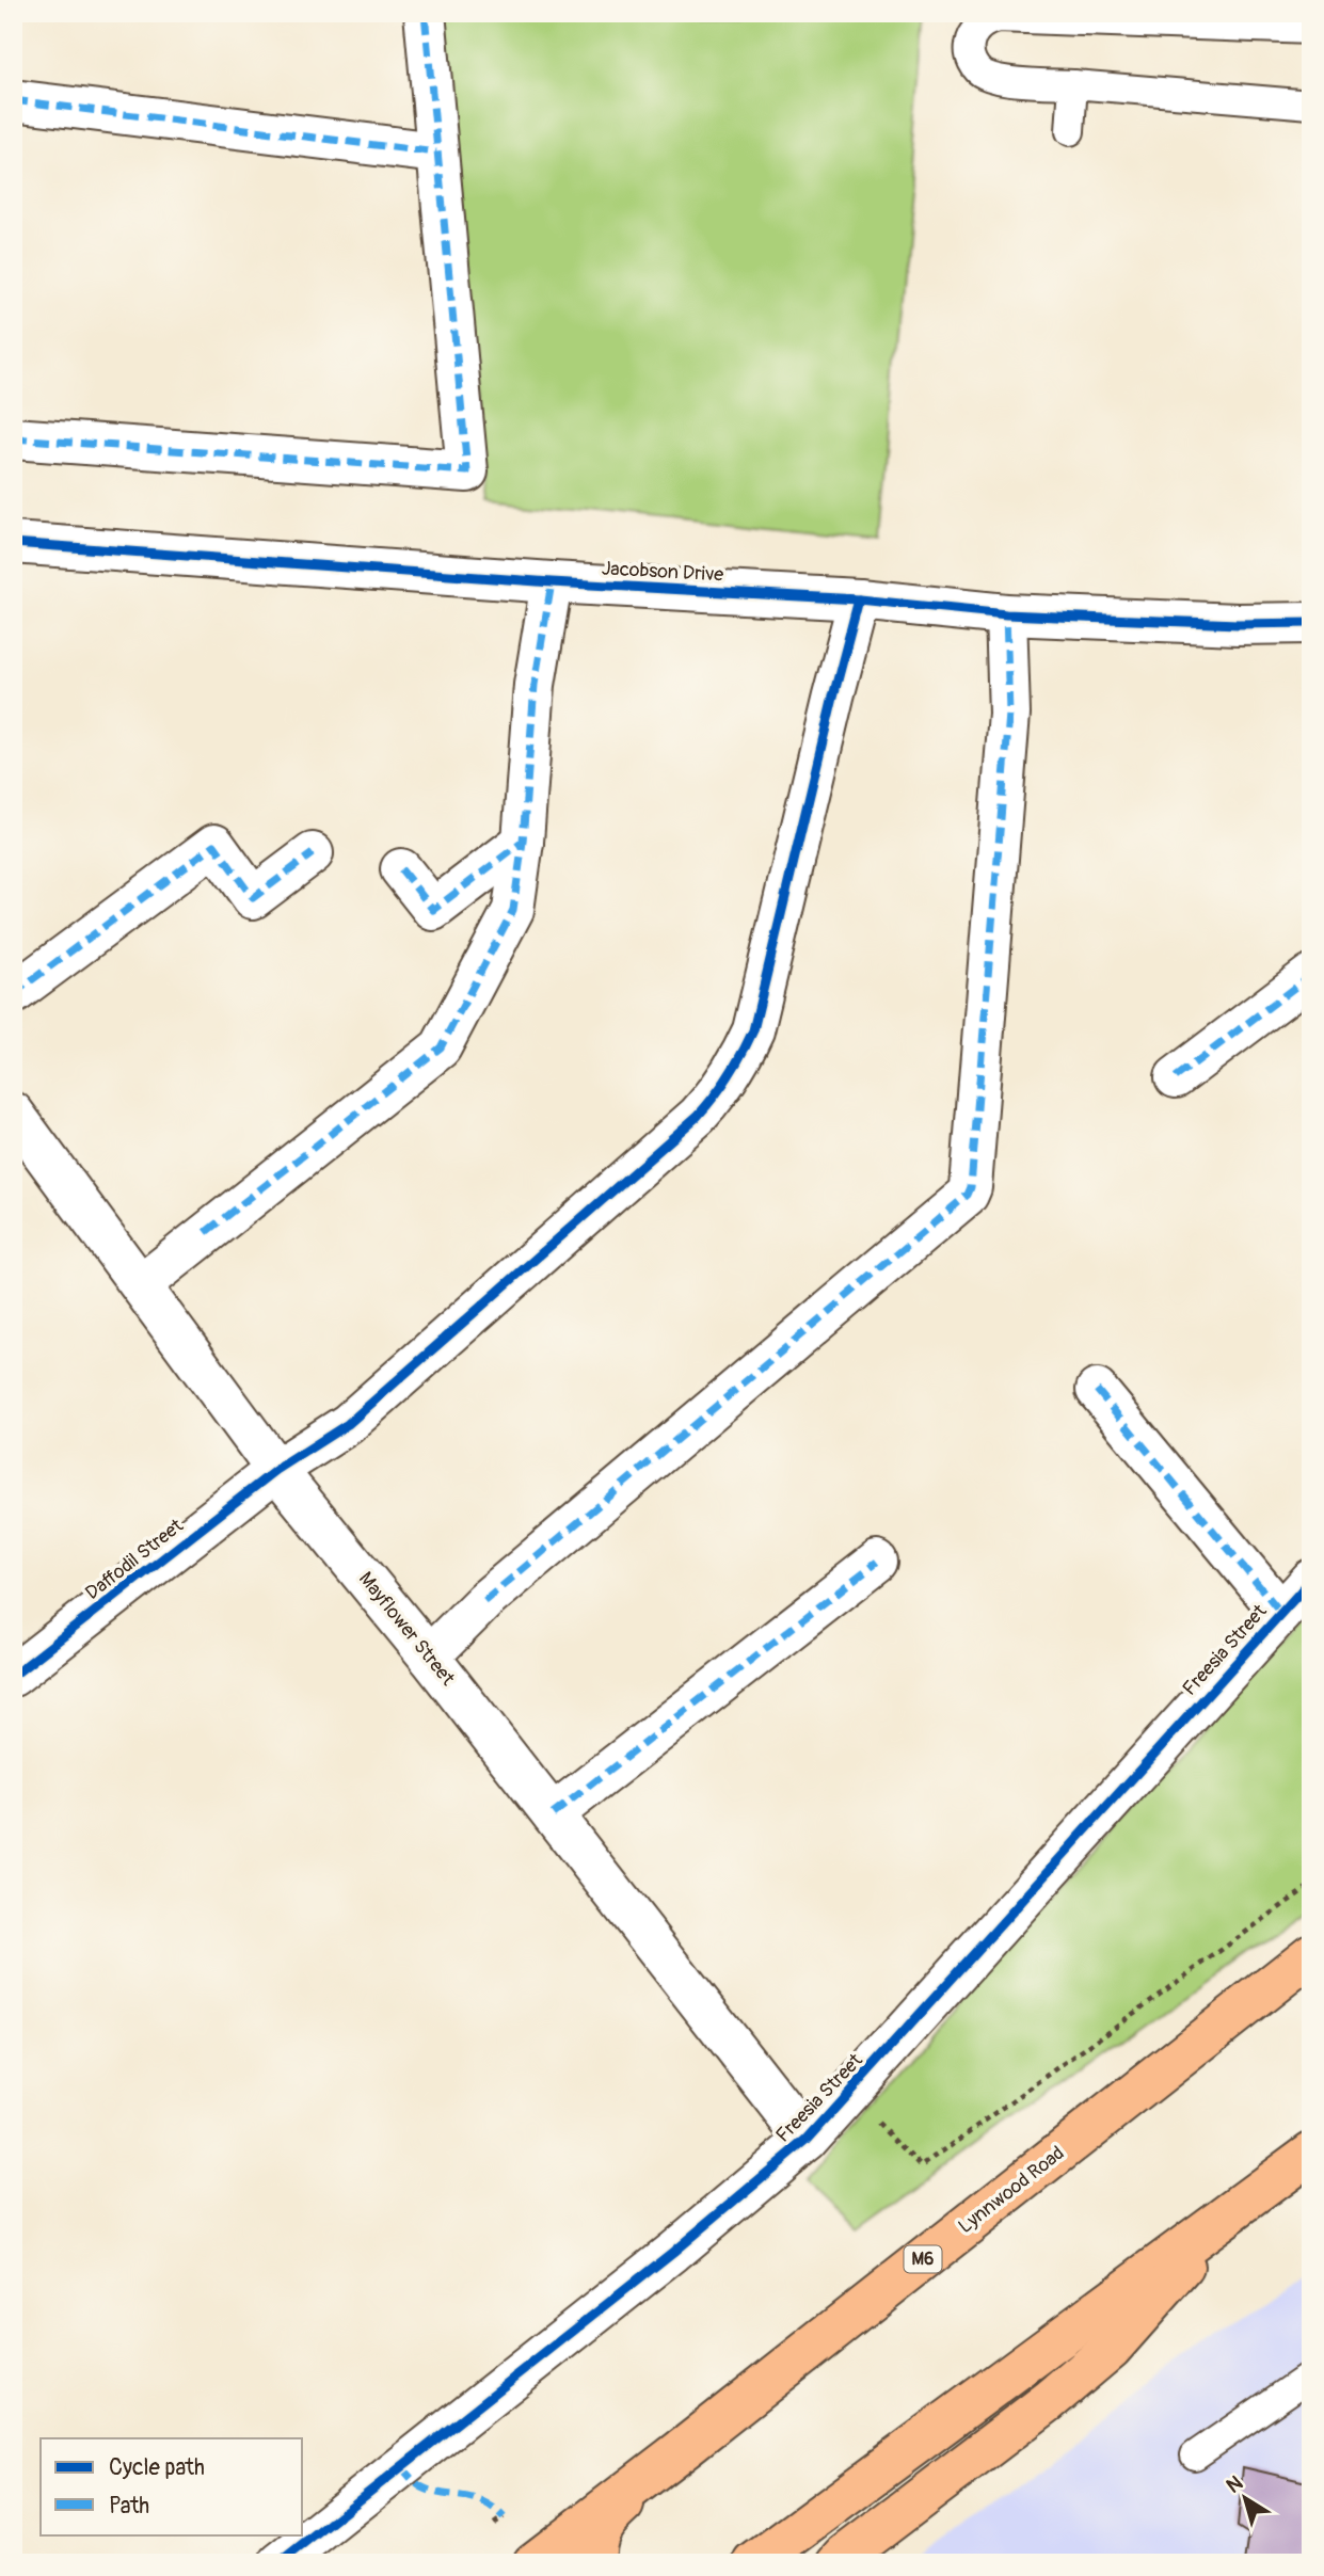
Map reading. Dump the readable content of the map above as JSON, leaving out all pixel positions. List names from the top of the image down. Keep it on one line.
{"streets":{"main road":["Lynnwood Road","M6"],"street":["Jacobson Drive","Daffodil Street","Mayflower Street","Freesia Street"]},"crossings":[["Jacobson Drive","Daffodil Street"],["Daffodil Street","Mayflower Street"],["Mayflower Street","Freesia Street"]],"legend":["Cycle path","Path"],"north":"top left"}
